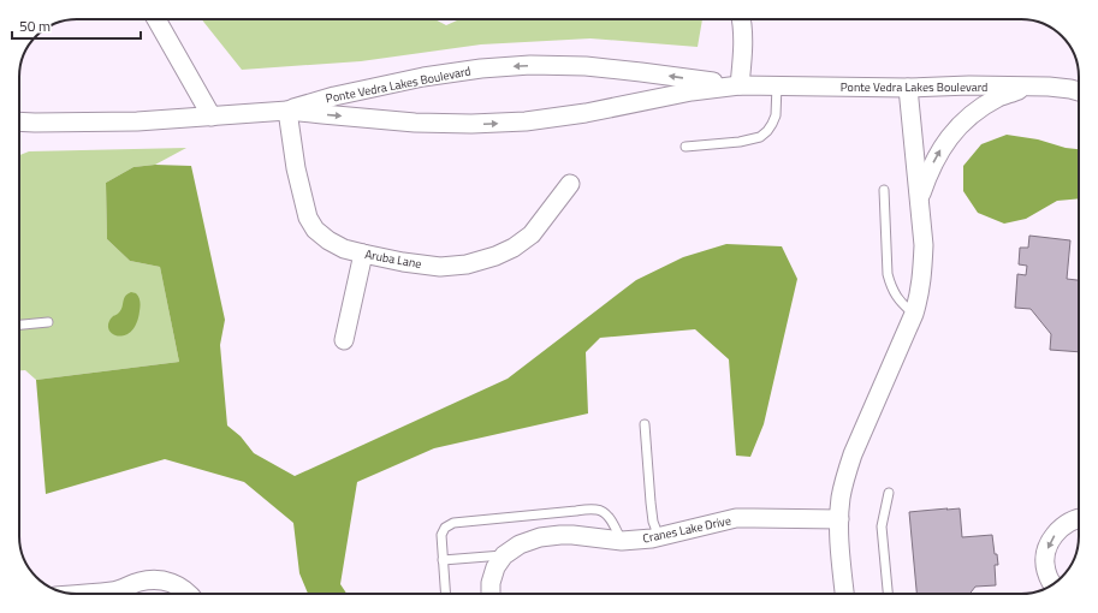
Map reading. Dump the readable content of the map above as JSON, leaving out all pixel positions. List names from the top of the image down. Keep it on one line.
{"streets":{"street":["Ponte Vedra Lakes Boulevard","Aruba Lane","Cranes Lake Drive"]},"crossings":[["Ponte Vedra Lakes Boulevard","Aruba Lane"]],"scale_bar":"50 m"}
